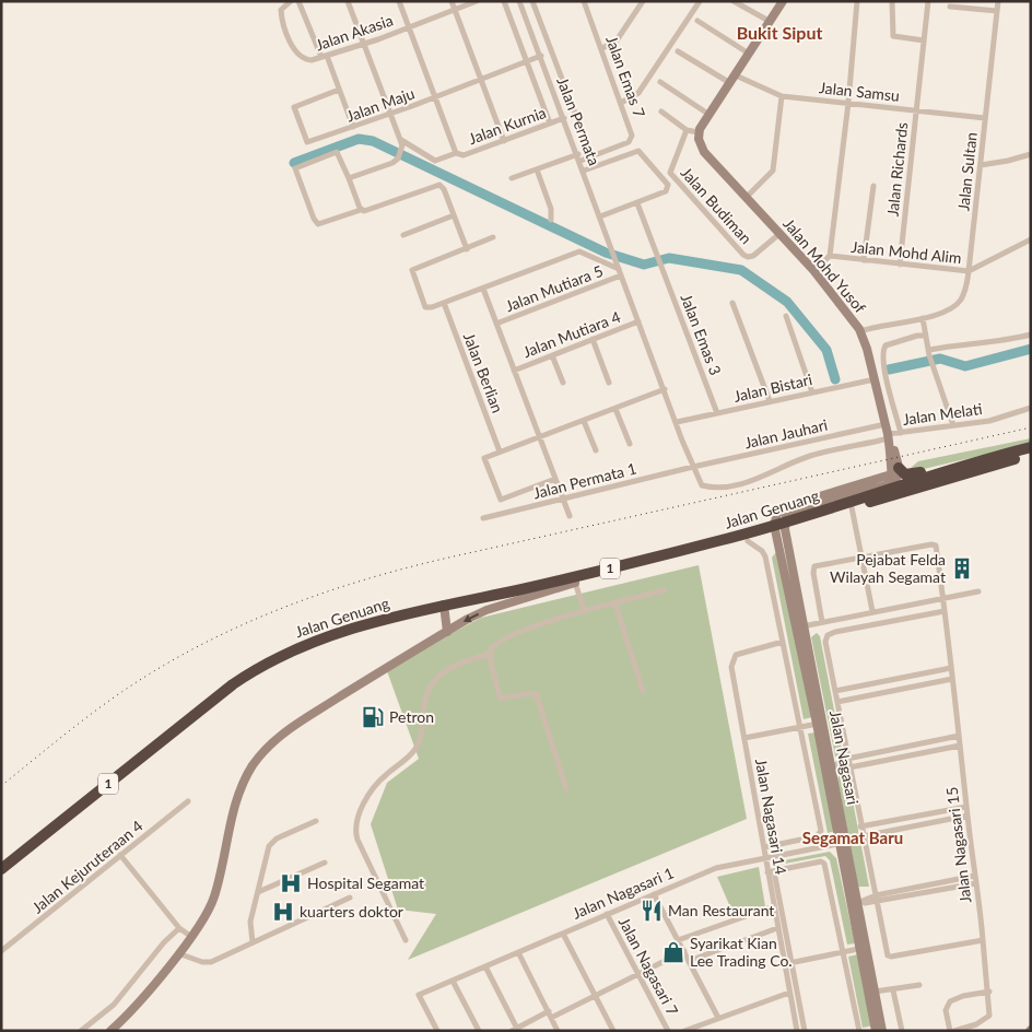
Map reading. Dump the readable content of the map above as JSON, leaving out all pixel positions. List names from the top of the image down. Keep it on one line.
{"streets":{"highway":["Jalan Genuang","1"],"street":["Jalan Akasia","Jalan Emas 7","Jalan Samsu","Jalan Maju","Jalan Permata","Jalan Kurnia","Jalan Richards","Jalan Sultan","Jalan Budiman","Jalan Mohd Alim","Jalan Mohd Yusof","Jalan Mutiara 5","Jalan Mutiara 4","Jalan Emas 3","Jalan Berlian","Jalan Bistari","Jalan Melati","Jalan Jauhari","Jalan Permata 1","Jalan Nagasari","Jalan Nagasari 14","Jalan Nagasari 15","Jalan Kejuruteraan 4","Jalan Nagasari 1","Jalan Nagasari 7"]},"crossings":[["Jalan Emas 7","Jalan Permata"],["Jalan Samsu","Jalan Richards"],["Jalan Samsu","Jalan Sultan"],["Jalan Maju","Jalan Permata"],["Jalan Permata","Jalan Kurnia"],["Jalan Richards","Jalan Mohd Alim"],["Jalan Sultan","Jalan Mohd Alim"],["Jalan Sultan","Jalan Mohd Yusof"],["Jalan Budiman","Jalan Mohd Yusof"],["Jalan Mohd Alim","Jalan Mohd Yusof"],["Jalan Mohd Yusof","Jalan Bistari"],["Jalan Mohd Yusof","Jalan Melati"],["Jalan Mohd Yusof","Jalan Jauhari"],["Jalan Mutiara 5","Jalan Mutiara 4"],["Jalan Mutiara 4","Jalan Permata 1"],["Jalan Emas 3","Jalan Bistari"],["Jalan Melati","Jalan Jauhari"],["Jalan Melati","Jalan Permata 1"],["Jalan Jauhari","Jalan Permata 1"],["Jalan Genuang","Jalan Nagasari"],["Jalan Nagasari","Jalan Nagasari 1"],["Jalan Nagasari 14","Jalan Nagasari 1"],["Jalan Nagasari 1","Jalan Nagasari 7"]],"districts":["Bukit Siput","Segamat Baru"],"places":{"building":["Pejabat Felda Wilayah Segamat"],"fuel station":["Petron"],"hospital":["Hospital Segamat","kuarters doktor"],"restaurant":["Man Restaurant"],"shop":["Syarikat Kian Lee Trading Co."]}}
